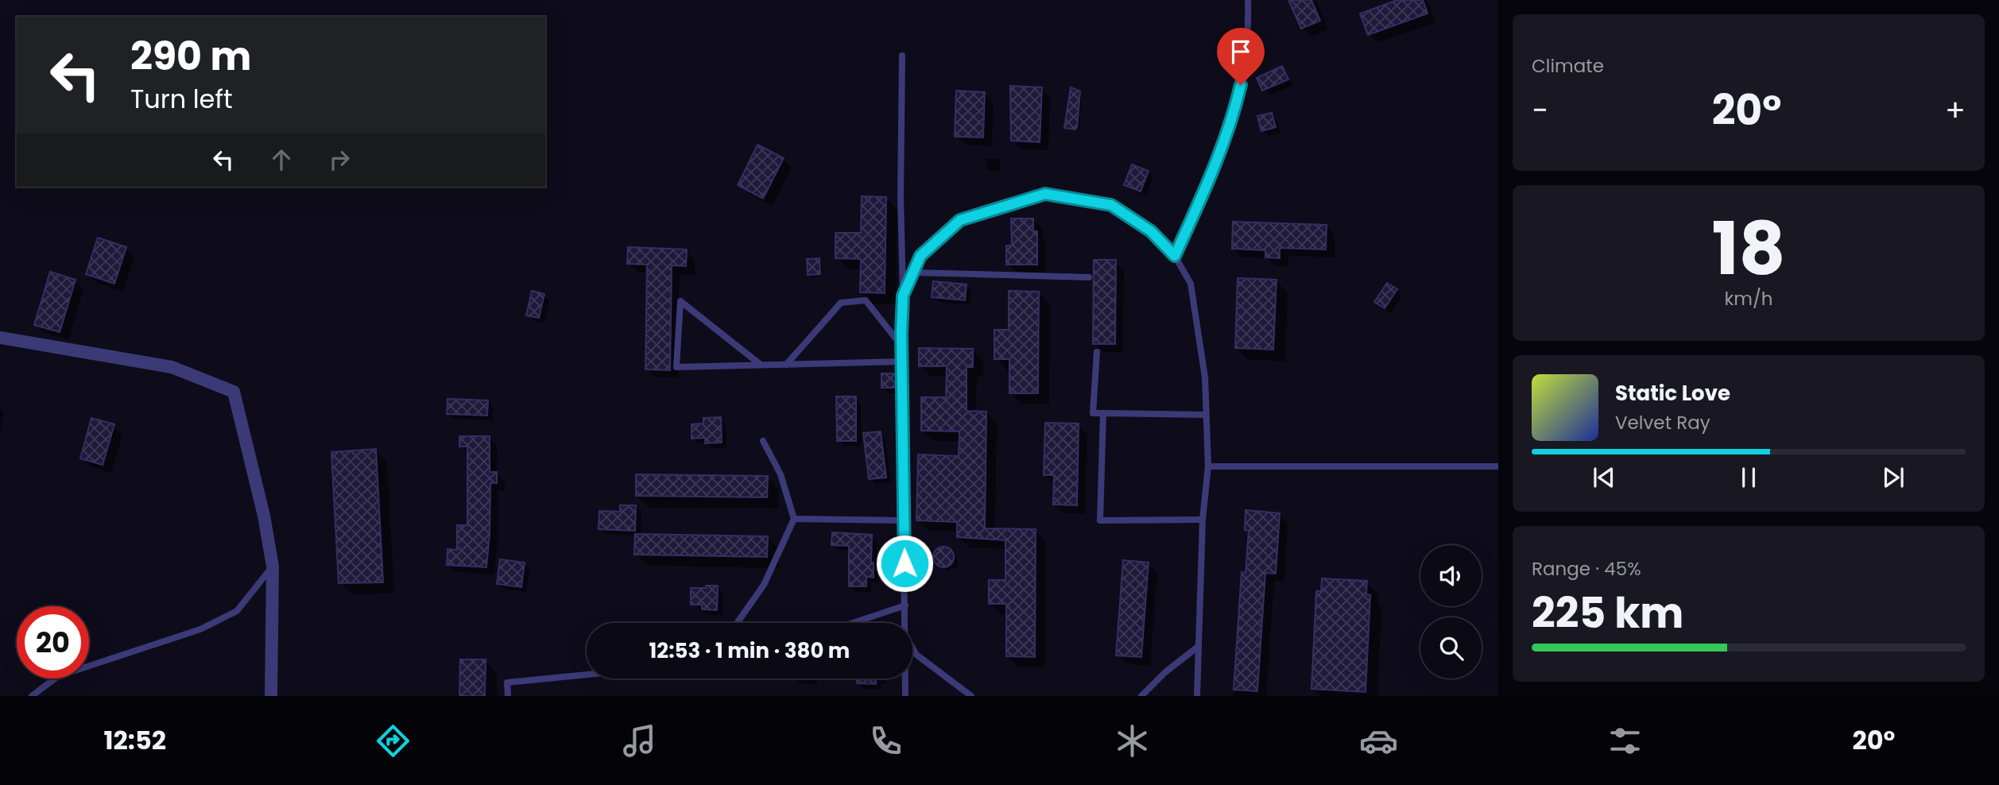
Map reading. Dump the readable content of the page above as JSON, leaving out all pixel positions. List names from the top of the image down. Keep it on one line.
{"page":{"tile":["Climate",["18","km/h"],["Range · 45%","225 km"]],"turn":["290 m","Turn left"],"heat":["−","20°","+"],"song":["Static Love","Velvet Ray"],"limit":"20","trip":"12:53 · 1 min · 380 m","tabs":["12:52","20°"]}}
